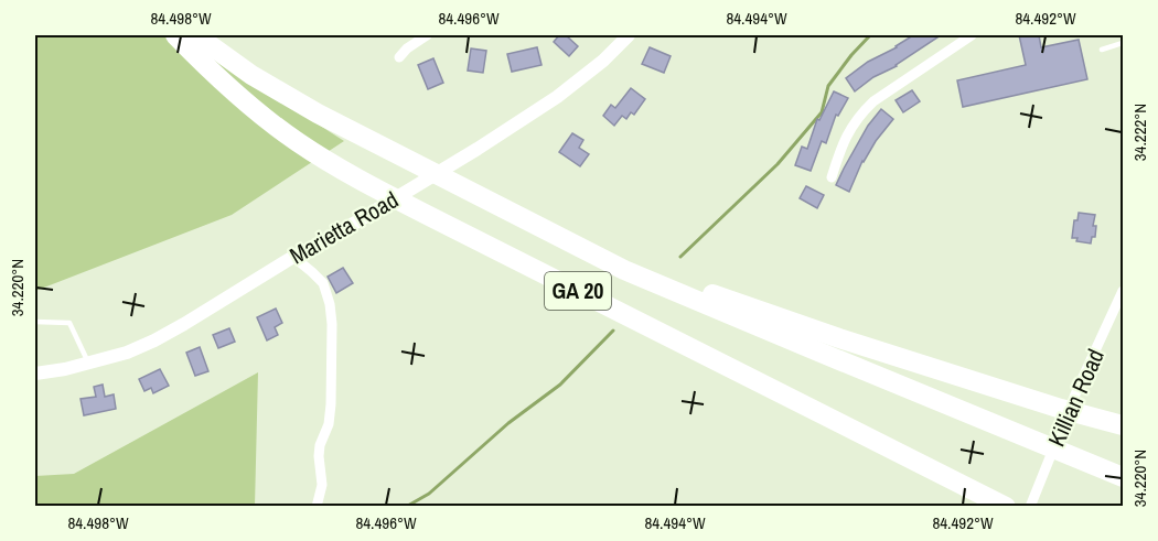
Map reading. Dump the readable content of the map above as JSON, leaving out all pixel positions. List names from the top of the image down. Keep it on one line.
{"streets":{"highway":["GA 20"],"street":["Marietta Road","Killian Road"]},"coordinates":["84.498°W","84.496°W","84.494°W","84.492°W","34.222°N","34.220°N"]}
